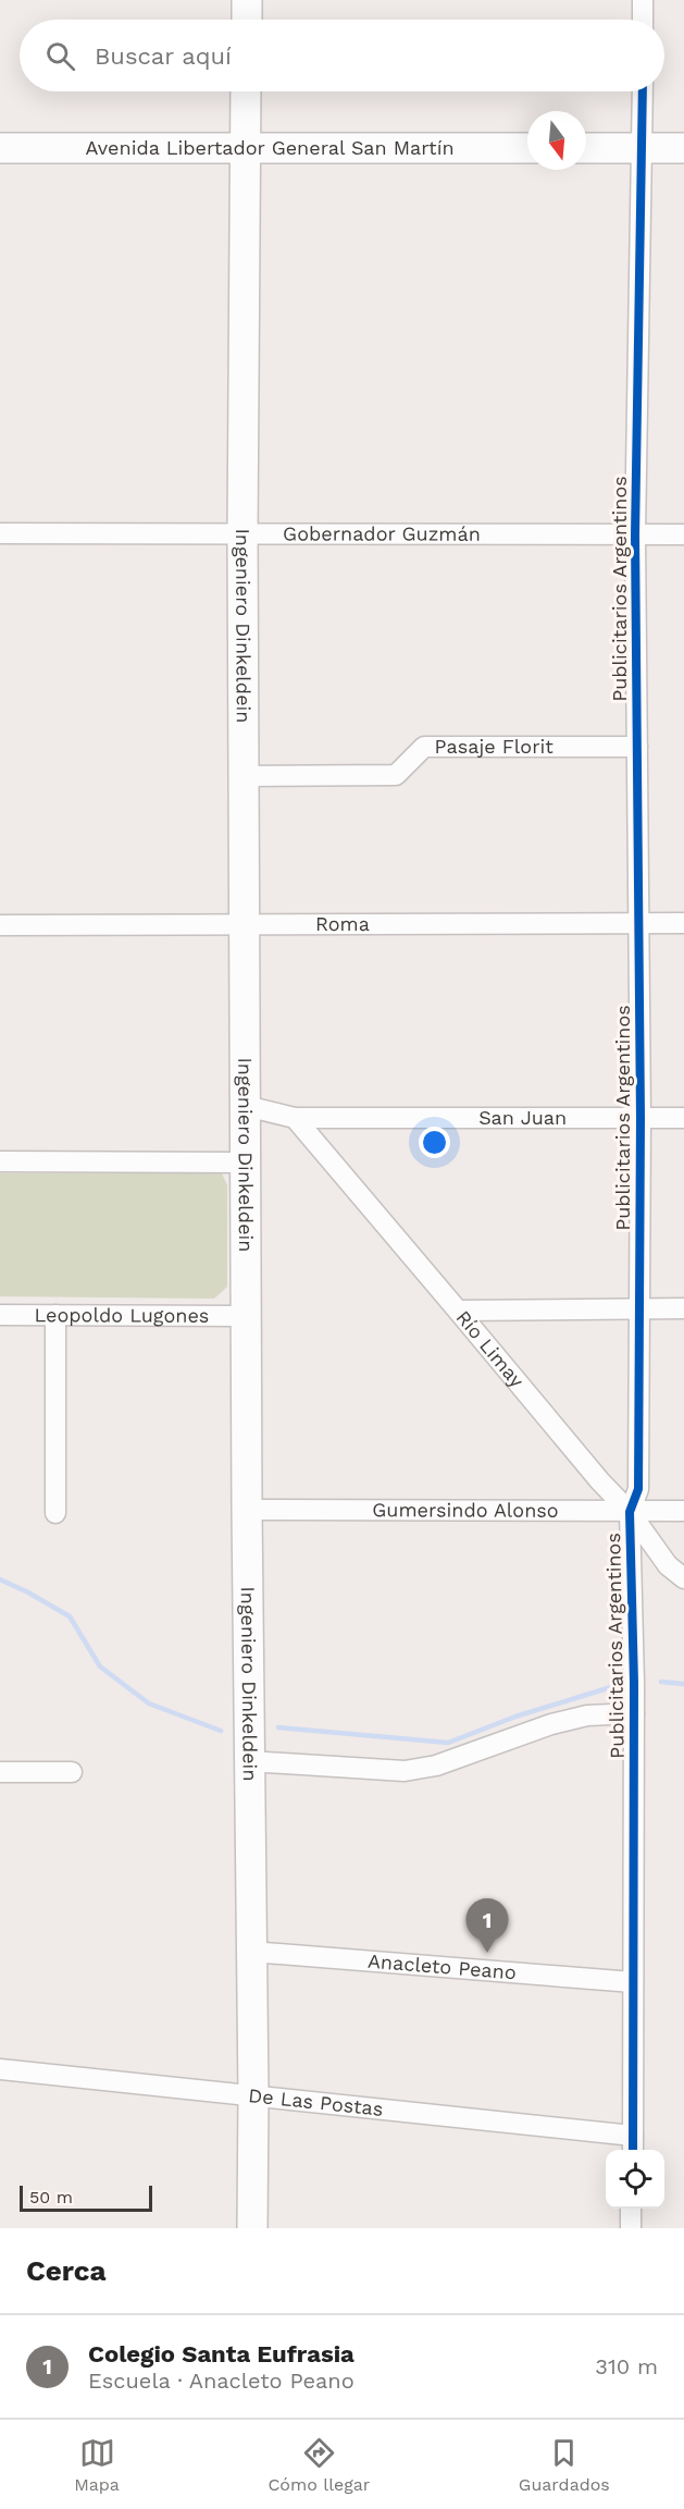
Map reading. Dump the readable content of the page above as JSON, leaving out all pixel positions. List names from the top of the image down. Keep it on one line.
{"streets":{"main road":["Avenida Libertador General San Martín","Ingeniero Dinkeldein"],"street":["Gobernador Guzmán","Publicitarios Argentinos","Pasaje Florit","Roma","San Juan","Leopoldo Lugones","Río Limay","Gumersindo Alonso","Anacleto Peano","De Las Postas"]},"crossings":[["Avenida Libertador General San Martín","Ingeniero Dinkeldein"],["Gobernador Guzmán","Publicitarios Argentinos"],["Gobernador Guzmán","Ingeniero Dinkeldein"],["Publicitarios Argentinos","Pasaje Florit"],["Publicitarios Argentinos","Roma"],["Publicitarios Argentinos","San Juan"],["Publicitarios Argentinos","Río Limay"],["Publicitarios Argentinos","Gumersindo Alonso"],["Publicitarios Argentinos","Anacleto Peano"],["Publicitarios Argentinos","De Las Postas"],["Ingeniero Dinkeldein","Pasaje Florit"],["Ingeniero Dinkeldein","Roma"],["Ingeniero Dinkeldein","San Juan"],["Ingeniero Dinkeldein","Leopoldo Lugones"],["Ingeniero Dinkeldein","Gumersindo Alonso"],["Ingeniero Dinkeldein","Anacleto Peano"],["Ingeniero Dinkeldein","De Las Postas"],["San Juan","Río Limay"],["Río Limay","Gumersindo Alonso"]],"scale_bar":"50 m","north":"bottom","page":{"search":"Buscar aquí","pins":"1","scale":"50 m","heading":"Cerca","list":[{"mark":"1","name":"Colegio Santa Eufrasia","note":"Escuela · Anacleto Peano","value":"310 m"}],"nav":["Mapa","Cómo llegar","Guardados"]}}
